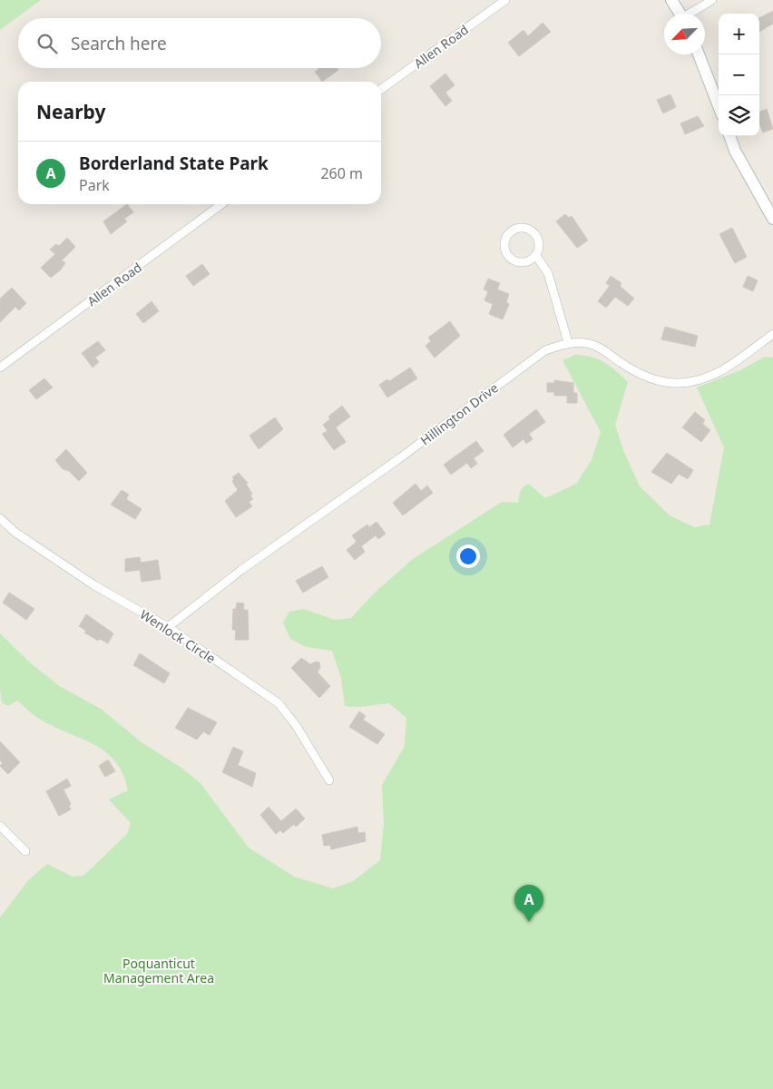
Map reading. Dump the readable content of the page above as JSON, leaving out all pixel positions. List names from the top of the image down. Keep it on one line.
{"streets":{"street":["Allen Road","Hillington Drive","Wenlock Circle"]},"crossings":[["Hillington Drive","Wenlock Circle"]],"parks":["Poquanticut Management Area"],"north":"bottom left","page":{"map_buttons":["+","−"],"search":"Search here","heading":"Nearby","list":[{"mark":"A","name":"Borderland State Park","note":"Park","value":"260 m"}],"pins":"A"}}
